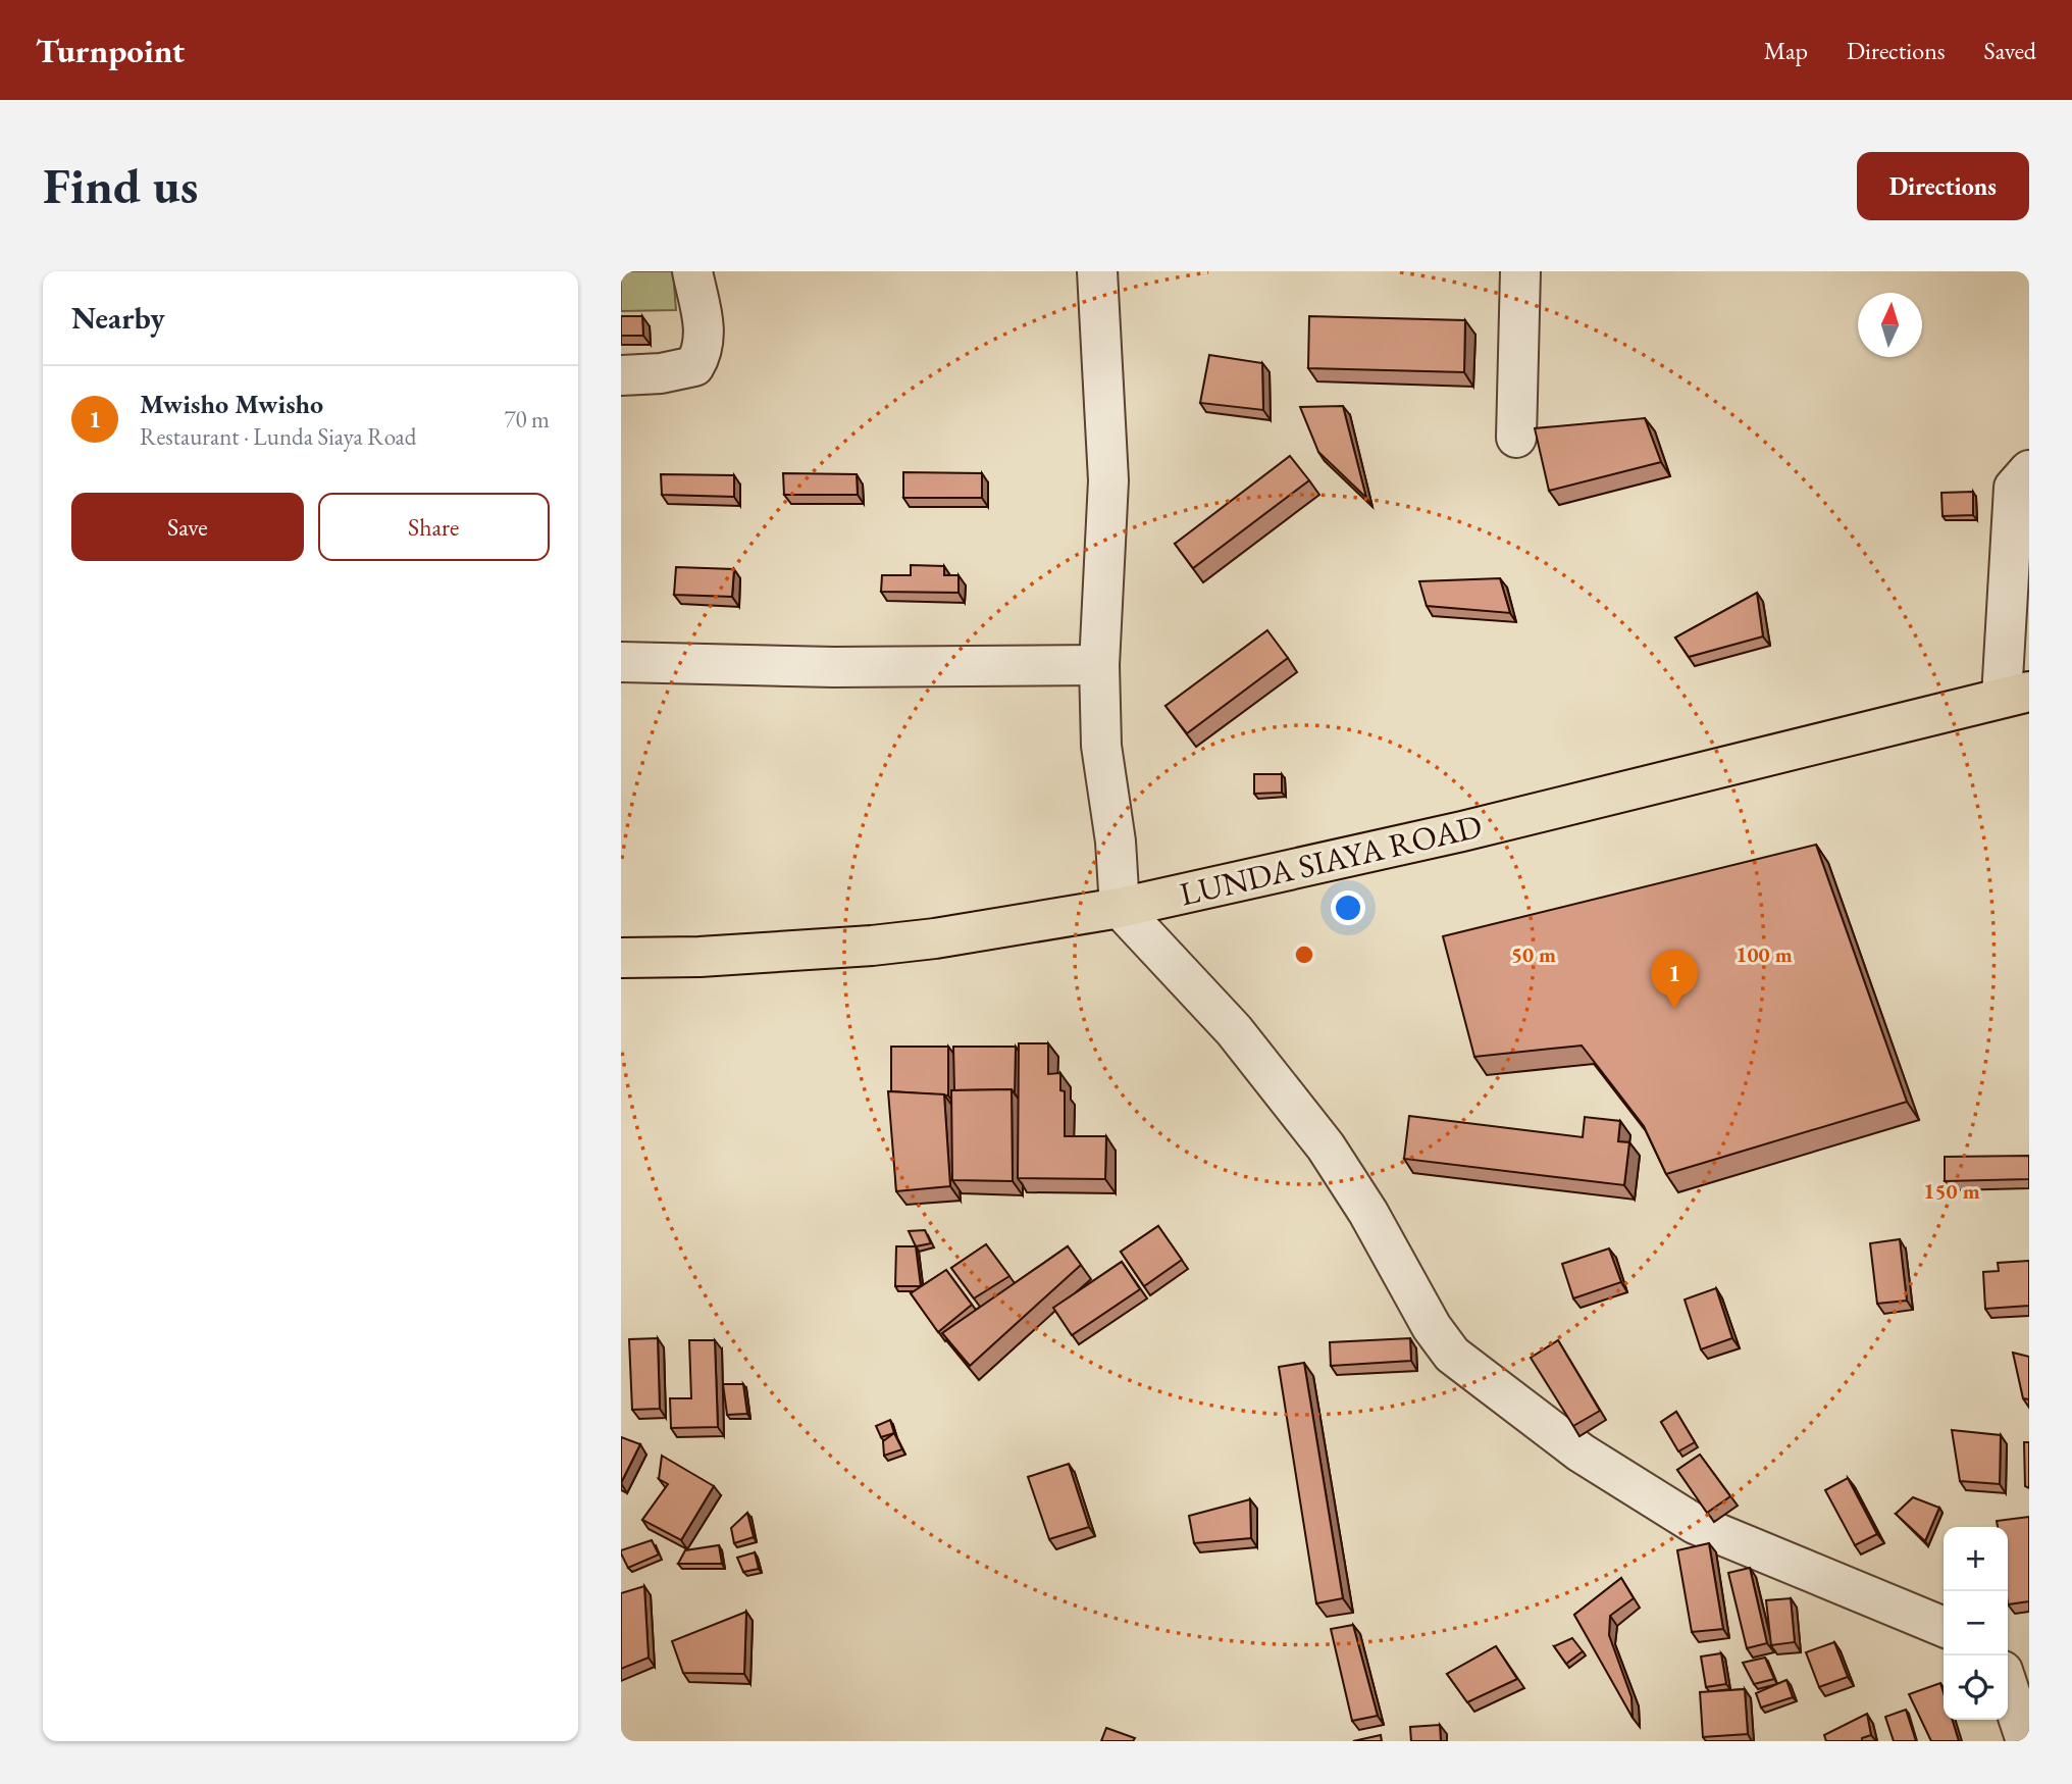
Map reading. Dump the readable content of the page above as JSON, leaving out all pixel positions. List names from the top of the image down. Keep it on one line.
{"streets":{"main road":["LUNDA SIAYA ROAD"]},"north":"top","page":{"header":"Turnpoint","nav":["Map","Directions","Saved"],"buttons":["Directions",["Save","Share"]],"title":"Find us","heading":"Nearby","list":[{"mark":"1","name":"Mwisho Mwisho","note":"Restaurant · Lunda Siaya Road","value":"70 m"}],"pins":"1","map_buttons":["+","−"]},"rings":["50 m","100 m","150 m"]}
